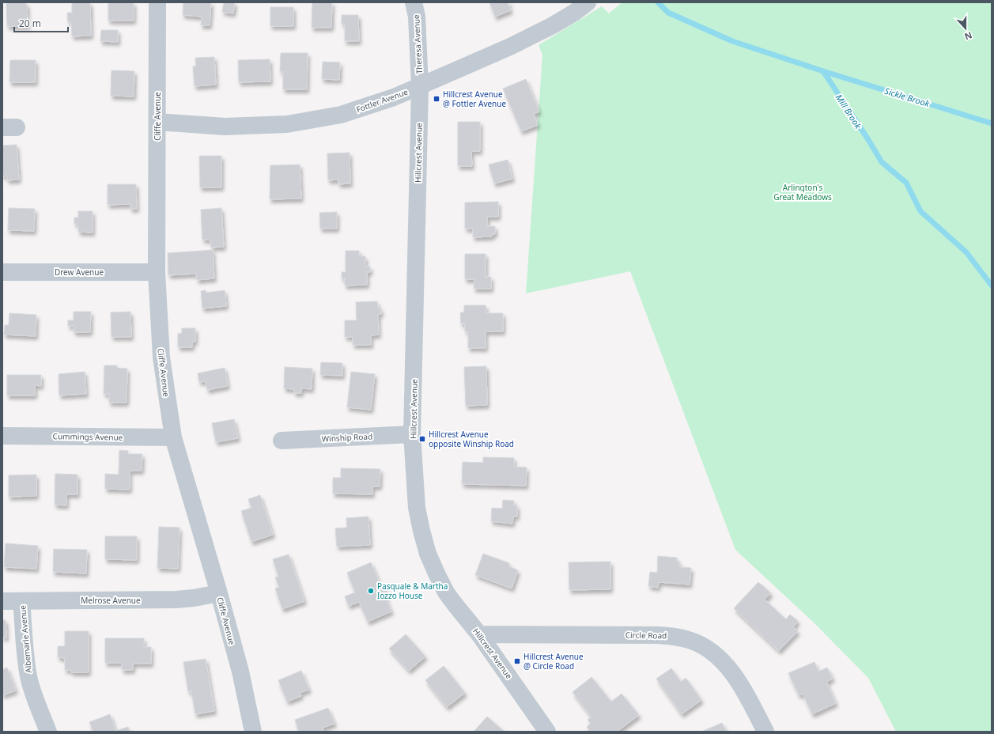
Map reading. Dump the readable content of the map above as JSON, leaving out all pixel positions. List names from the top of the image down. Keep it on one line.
{"streets":{"street":["Theresa Avenue","Fottler Avenue","Cliffe Avenue","Hillcrest Avenue","Drew Avenue","Cummings Avenue","Winship Road","Melrose Avenue","Circle Road","Albemarle Avenue"]},"crossings":[["Theresa Avenue","Fottler Avenue"],["Theresa Avenue","Hillcrest Avenue"],["Fottler Avenue","Cliffe Avenue"],["Fottler Avenue","Hillcrest Avenue"],["Cliffe Avenue","Drew Avenue"],["Cliffe Avenue","Cummings Avenue"],["Cliffe Avenue","Melrose Avenue"],["Hillcrest Avenue","Winship Road"],["Hillcrest Avenue","Circle Road"],["Melrose Avenue","Albemarle Avenue"]],"water":["Sickle Brook","Mill Brook"],"parks":["Arlington's Great Meadows"],"places":{"transit":["Hillcrest Avenue @ Fottler Avenue","Hillcrest Avenue opposite Winship Road","Hillcrest Avenue @ Circle Road"],"other":["Pasquale & Martha Iozzo House"]},"scale_bar":"20 m","north":"bottom"}
